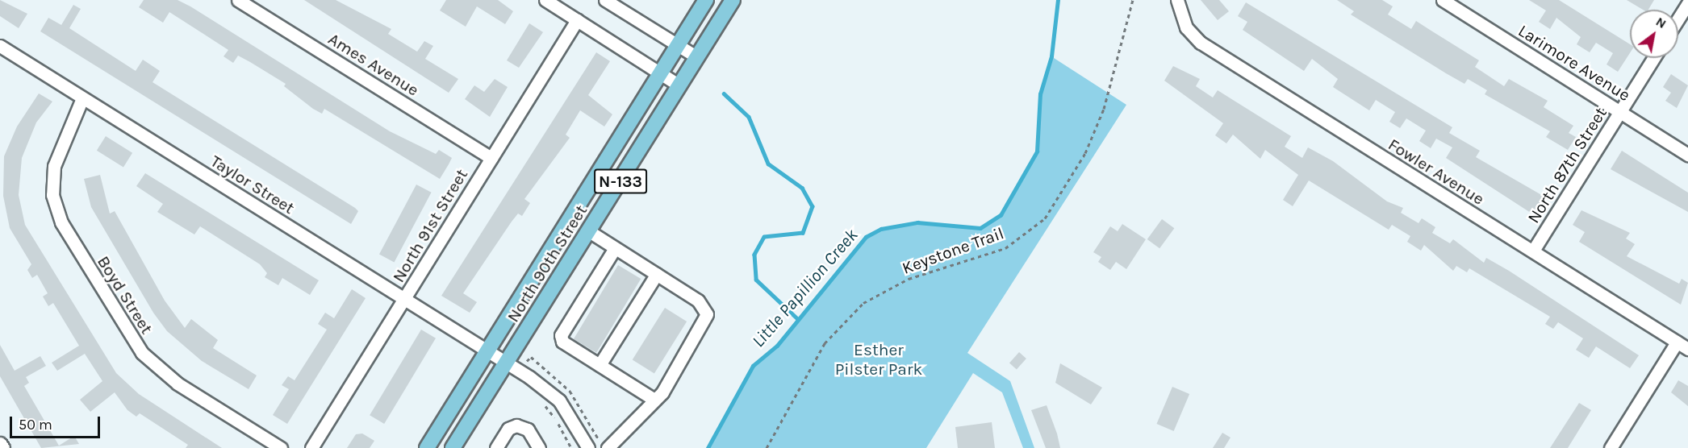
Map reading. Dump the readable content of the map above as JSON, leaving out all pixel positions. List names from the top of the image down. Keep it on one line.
{"streets":{"main road":["N-133","North 90th Street"],"street":["Larimore Avenue","Ames Avenue","North 87th Street","Fowler Avenue","Taylor Street","North 91st Street","Boyd Street"],"path":["Keystone Trail"]},"crossings":[["Larimore Avenue","North 87th Street"],["Ames Avenue","North 91st Street"],["North 87th Street","Fowler Avenue"],["Taylor Street","North 91st Street"],["Taylor Street","North 90th Street"],["Taylor Street","Boyd Street"]],"water":["Little Papillion Creek"],"parks":["Esther Pilster Park"],"scale_bar":"50 m","north":"top right"}
